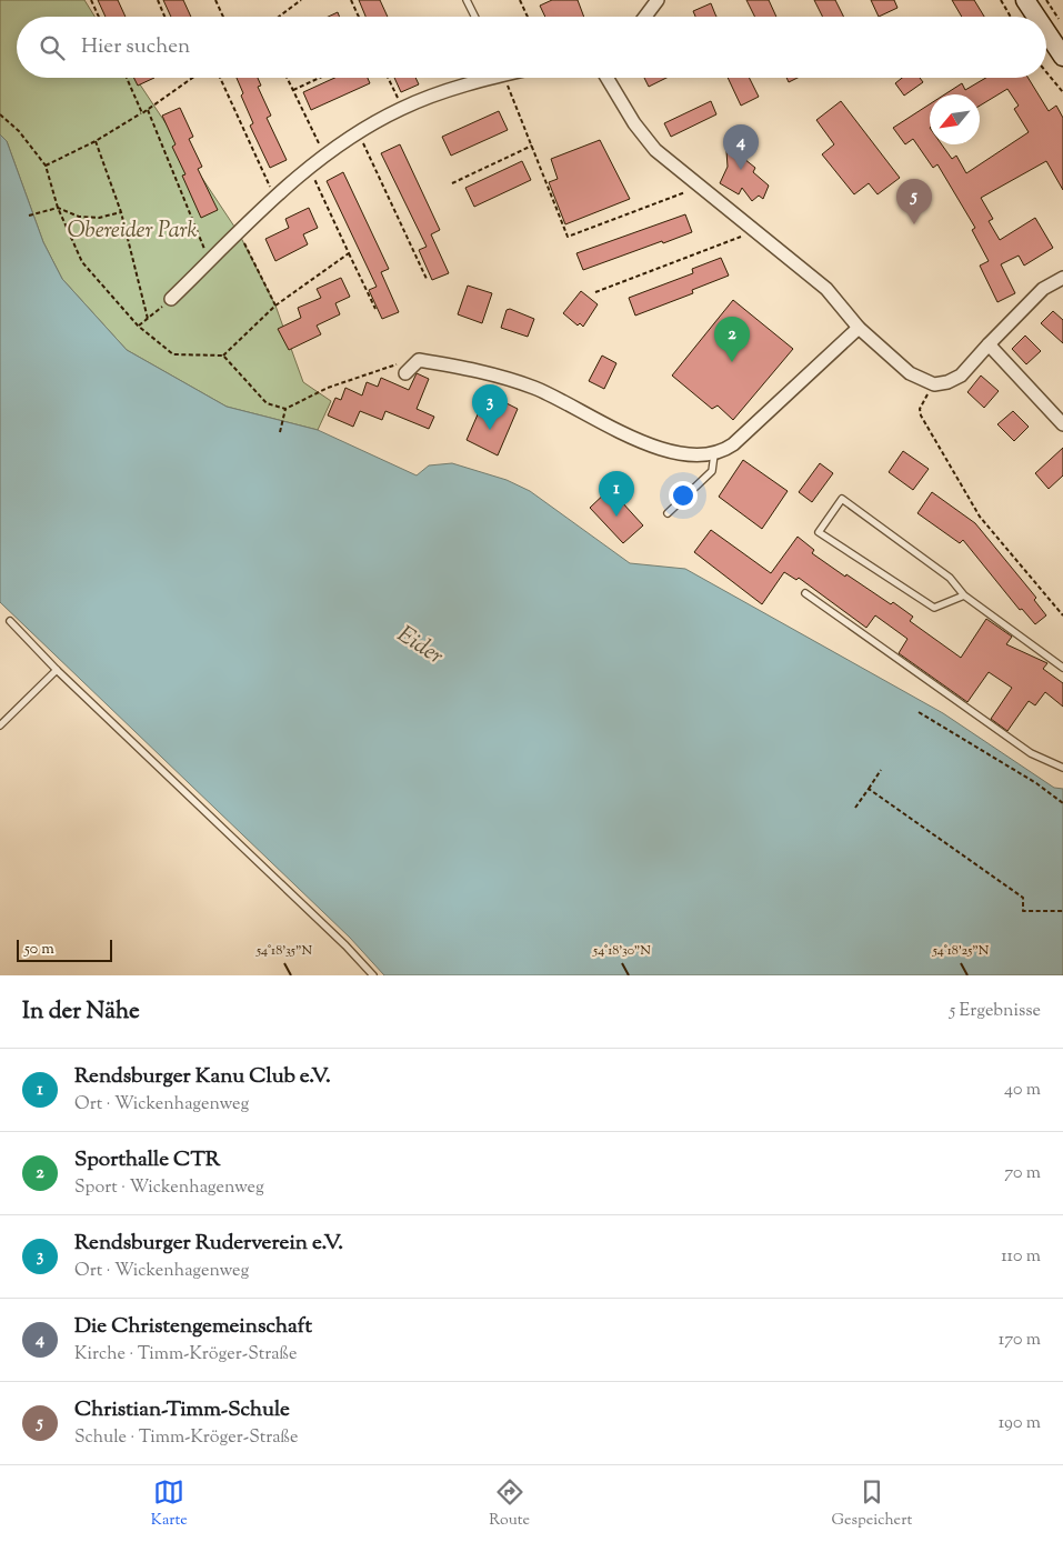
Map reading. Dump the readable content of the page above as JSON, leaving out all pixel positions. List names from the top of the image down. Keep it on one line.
{"water":["Eider"],"parks":["Obereider Park"],"scale_bar":"50 m","north":"bottom left","page":{"search":"Hier suchen","pins":["4","5","2","3","1"],"scale":"50 m","heading":["In der Nähe","5 Ergebnisse"],"list":[{"mark":"1","name":"Rendsburger Kanu Club e.V.","note":"Ort · Wickenhagenweg","value":"40 m"},{"mark":"2","name":"Sporthalle CTR","note":"Sport · Wickenhagenweg","value":"70 m"},{"mark":"3","name":"Rendsburger Ruderverein e.V.","note":"Ort · Wickenhagenweg","value":"110 m"},{"mark":"4","name":"Die Christengemeinschaft","note":"Kirche · Timm-Kröger-Straße","value":"170 m"},{"mark":"5","name":"Christian-Timm-Schule","note":"Schule · Timm-Kröger-Straße","value":"190 m"}],"nav":["Karte","Route","Gespeichert"]},"coordinates":["54°18'35\"N","54°18'30\"N","54°18'25\"N"]}
